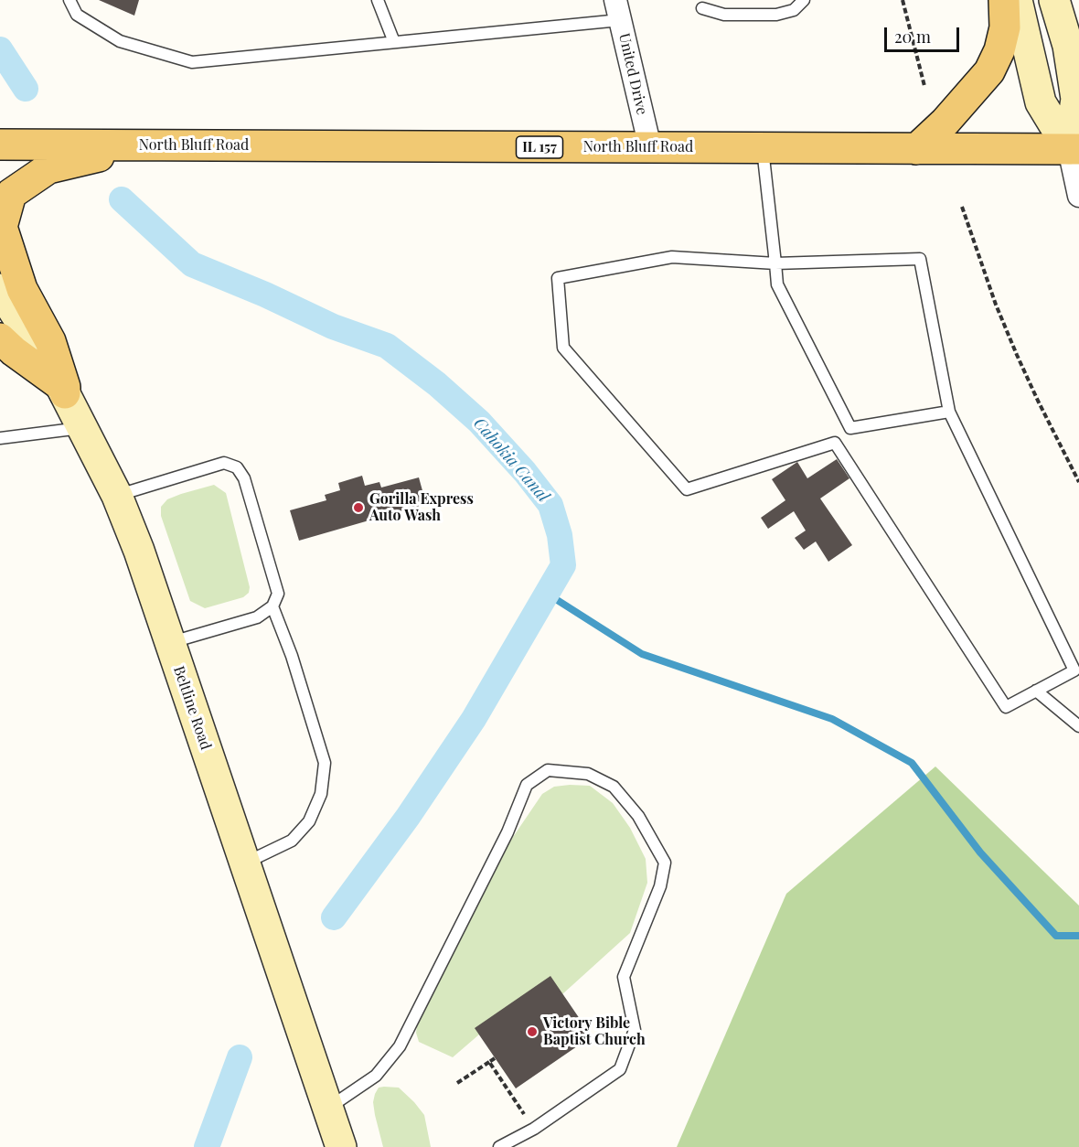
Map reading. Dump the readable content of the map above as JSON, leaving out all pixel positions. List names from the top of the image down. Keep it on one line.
{"streets":{"main road":["North Bluff Road","IL 157","Beltline Road"],"street":["United Drive"]},"crossings":[["United Drive","North Bluff Road"]],"water":["Cahokia Canal"],"places":["Gorilla Express Auto Wash","Victory Bible Baptist Church"],"scale_bar":"20 m"}
